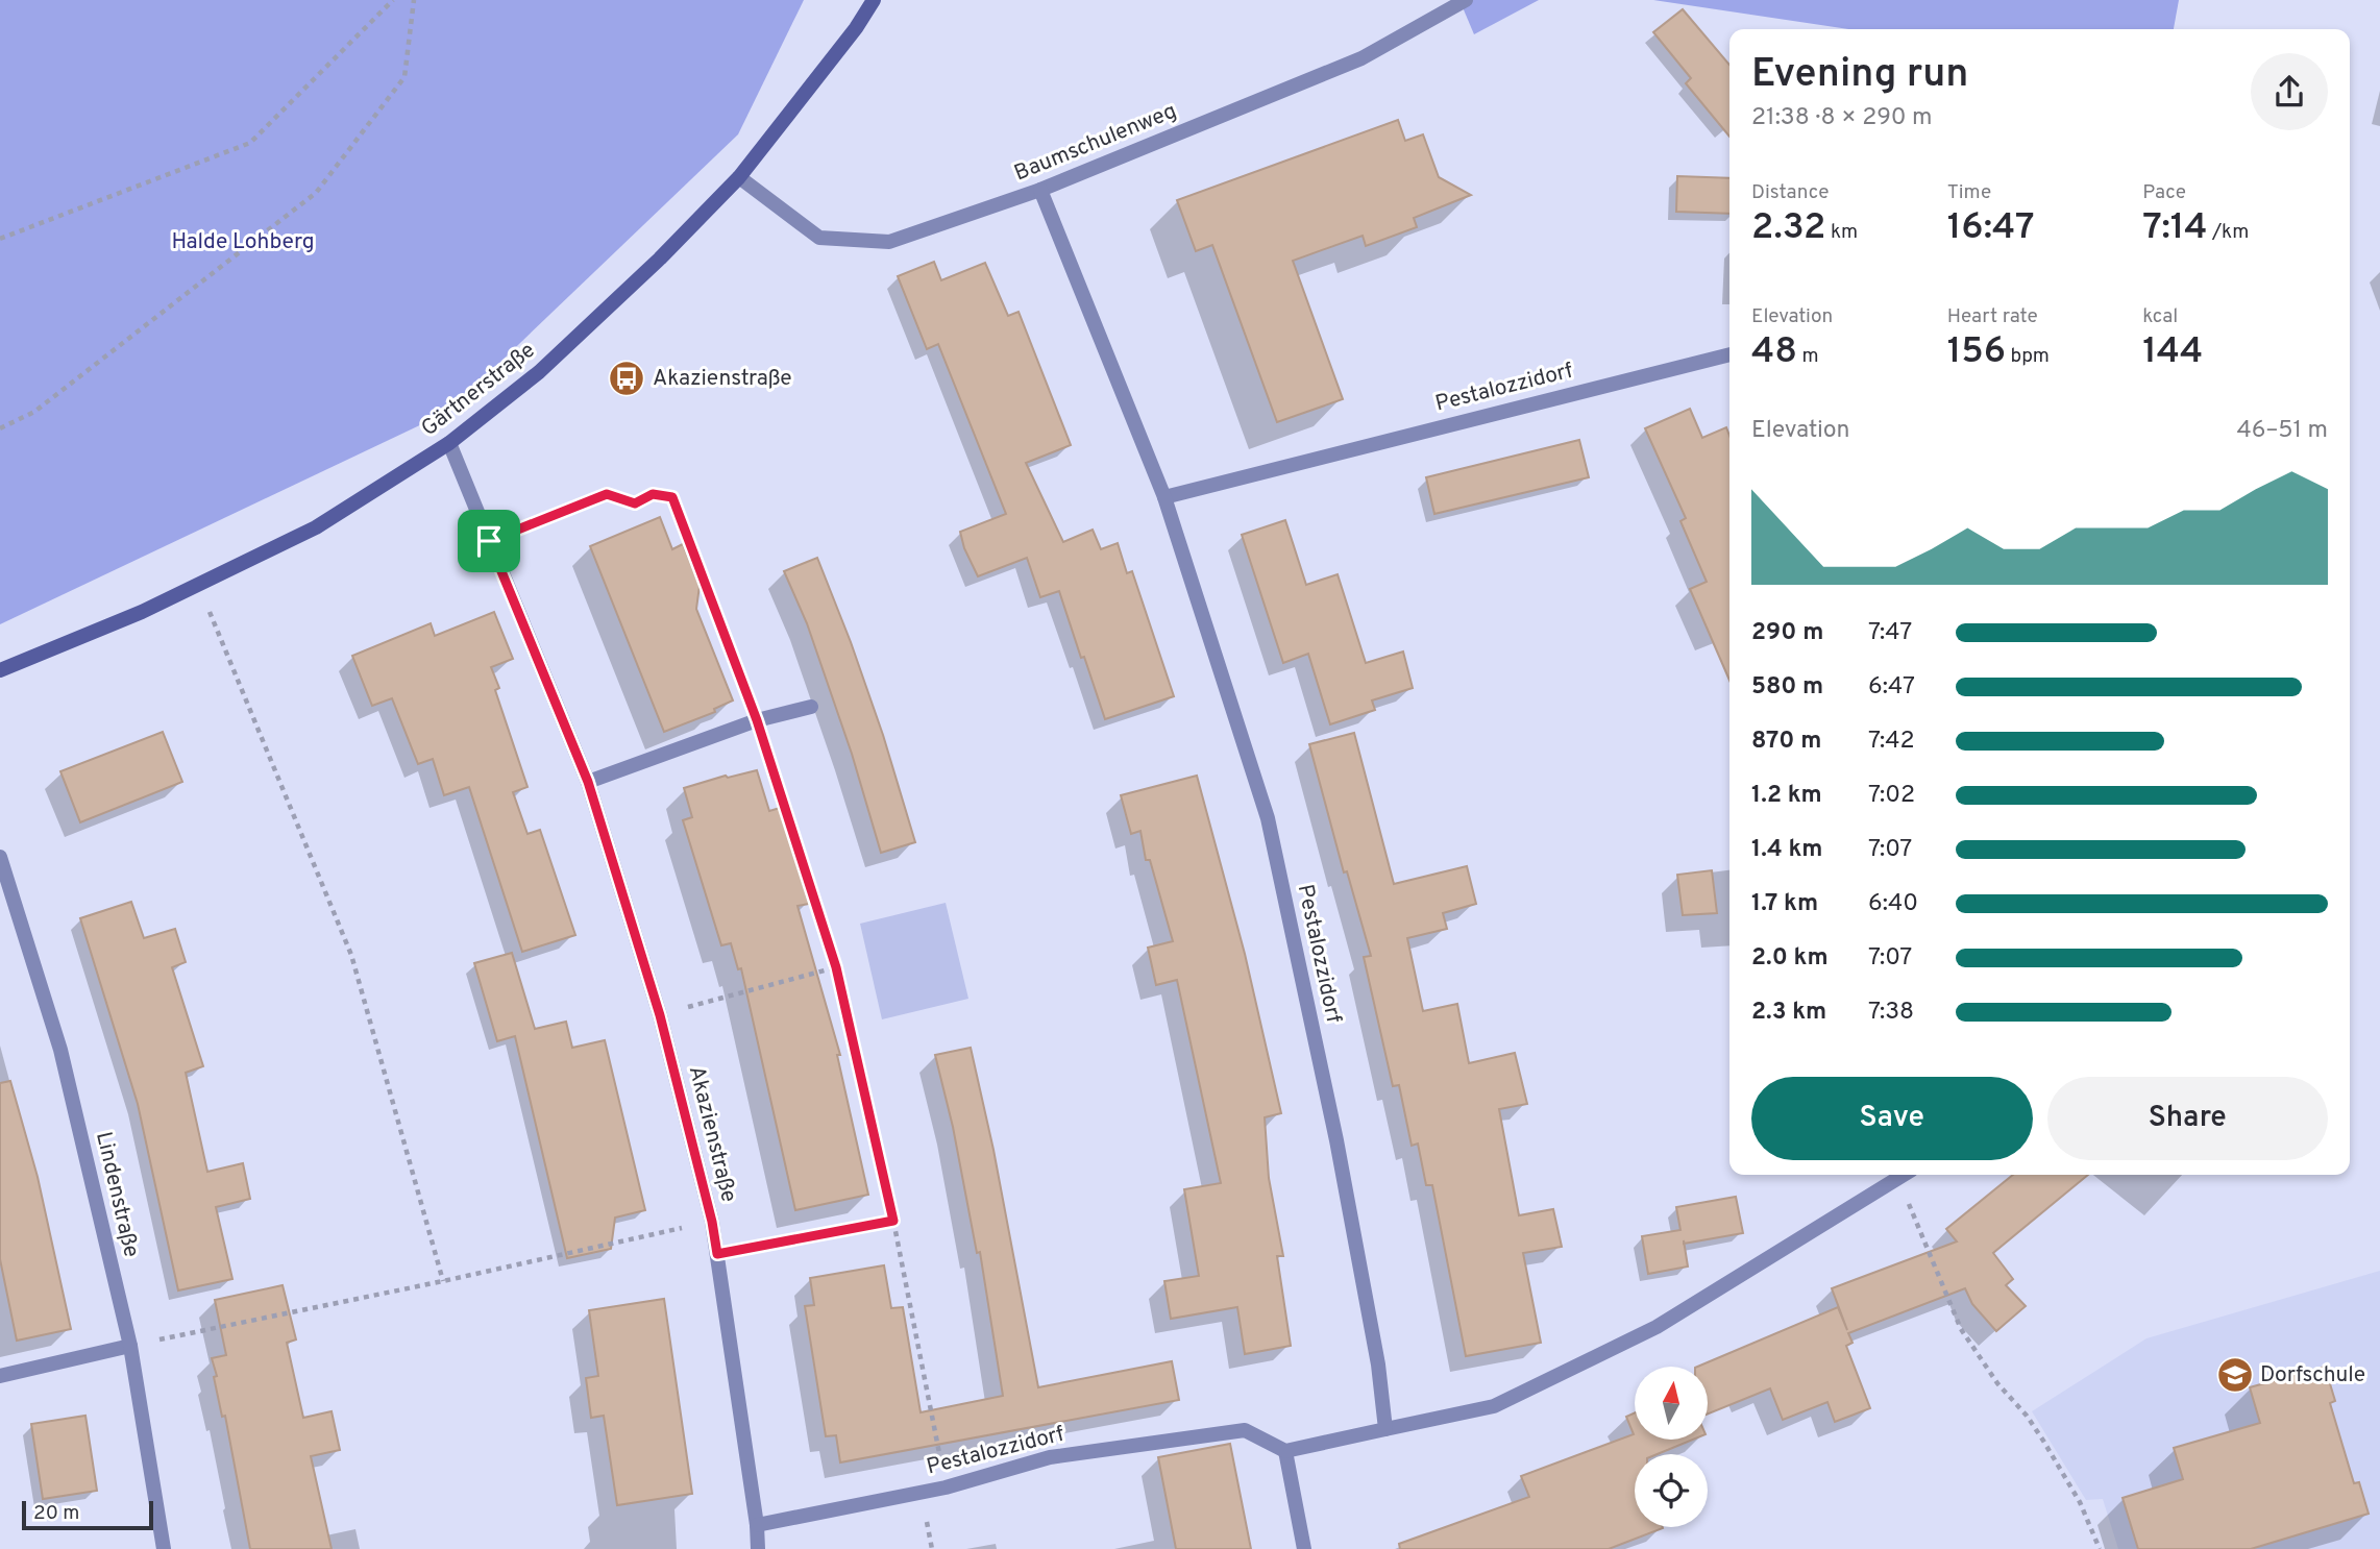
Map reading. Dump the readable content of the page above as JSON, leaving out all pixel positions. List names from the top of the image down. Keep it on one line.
{"streets":{"main road":["Gärtnerstraße"],"street":["Baumschulenweg","Pestalozzidorf","Akazienstraße","Lindenstraße"]},"crossings":[["Baumschulenweg","Pestalozzidorf"],["Baumschulenweg","Gärtnerstraße"],["Pestalozzidorf","Akazienstraße"],["Gärtnerstraße","Akazienstraße"]],"parks":["Halde Lohberg"],"places":{"bus stop":["Akazienstraße"],"school or university":["Dorfschule"]},"scale_bar":"20 m","north":"top","page":{"heading":["Evening run","21:38 · 8 × 290 m"],"stats":[["Distance","2.32 km"],["Time","16:47"],["Pace","7:14 /km"],["Elevation","48 m"],["Heart rate","156 bpm"],["kcal","144"]],"chart":["Elevation","46–51 m"],"list":[{"name":"290 m","note":"7:47"},{"name":"580 m","note":"6:47"},{"name":"870 m","note":"7:42"},{"name":"1.2 km","note":"7:02"},{"name":"1.4 km","note":"7:07"},{"name":"1.7 km","note":"6:40"},{"name":"2.0 km","note":"7:07"},{"name":"2.3 km","note":"7:38"}],"buttons":["Save","Share"],"scale":"20 m"}}
